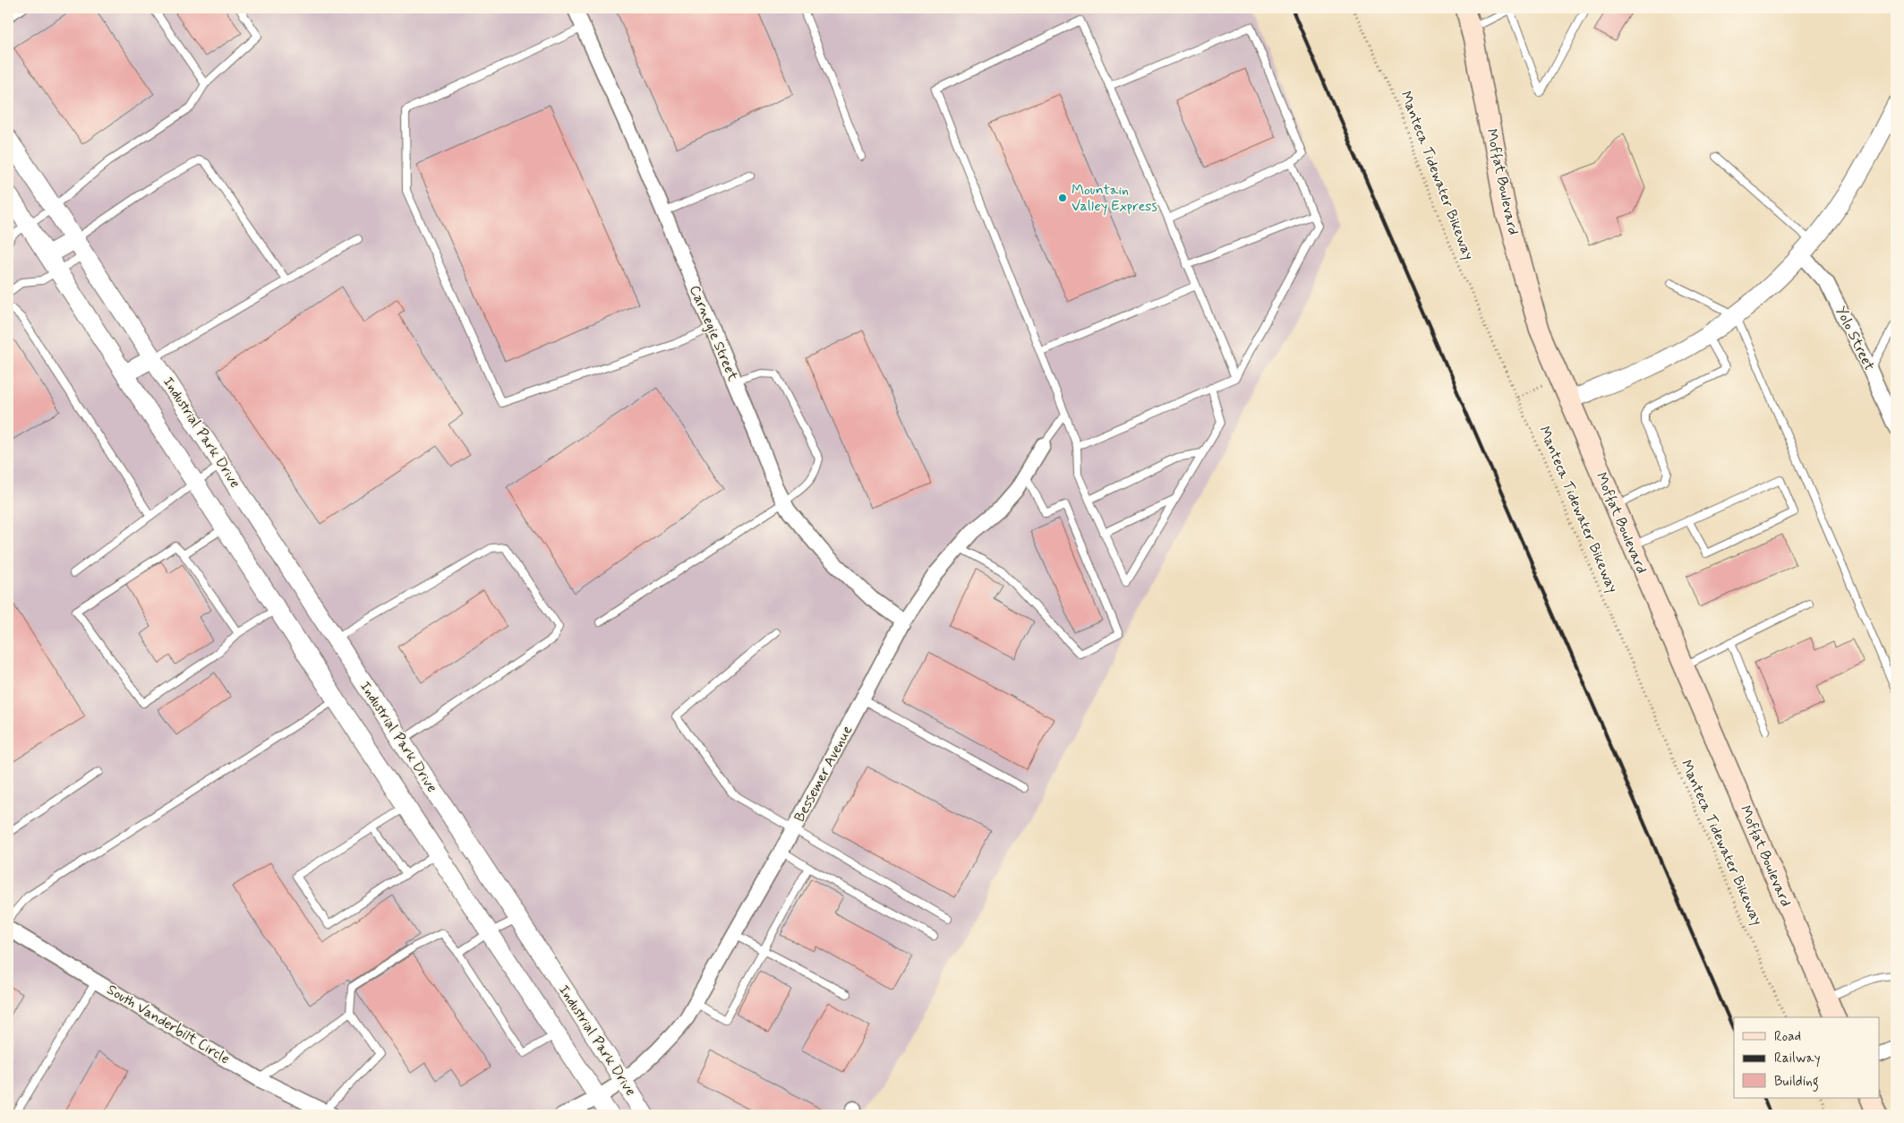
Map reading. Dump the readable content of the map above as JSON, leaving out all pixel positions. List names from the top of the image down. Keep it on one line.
{"streets":{"main road":["Moffat Boulevard"],"street":["Carnegie Street","Yolo Street","Industrial Park Drive","Bessemer Avenue","South Vanderbilt Circle"],"path":["Manteca Tidewater Bikeway"]},"crossings":[["Carnegie Street","Bessemer Avenue"],["Industrial Park Drive","Bessemer Avenue"]],"places":["Mountain Valley Express"],"legend":["Road","Railway","Building"]}
